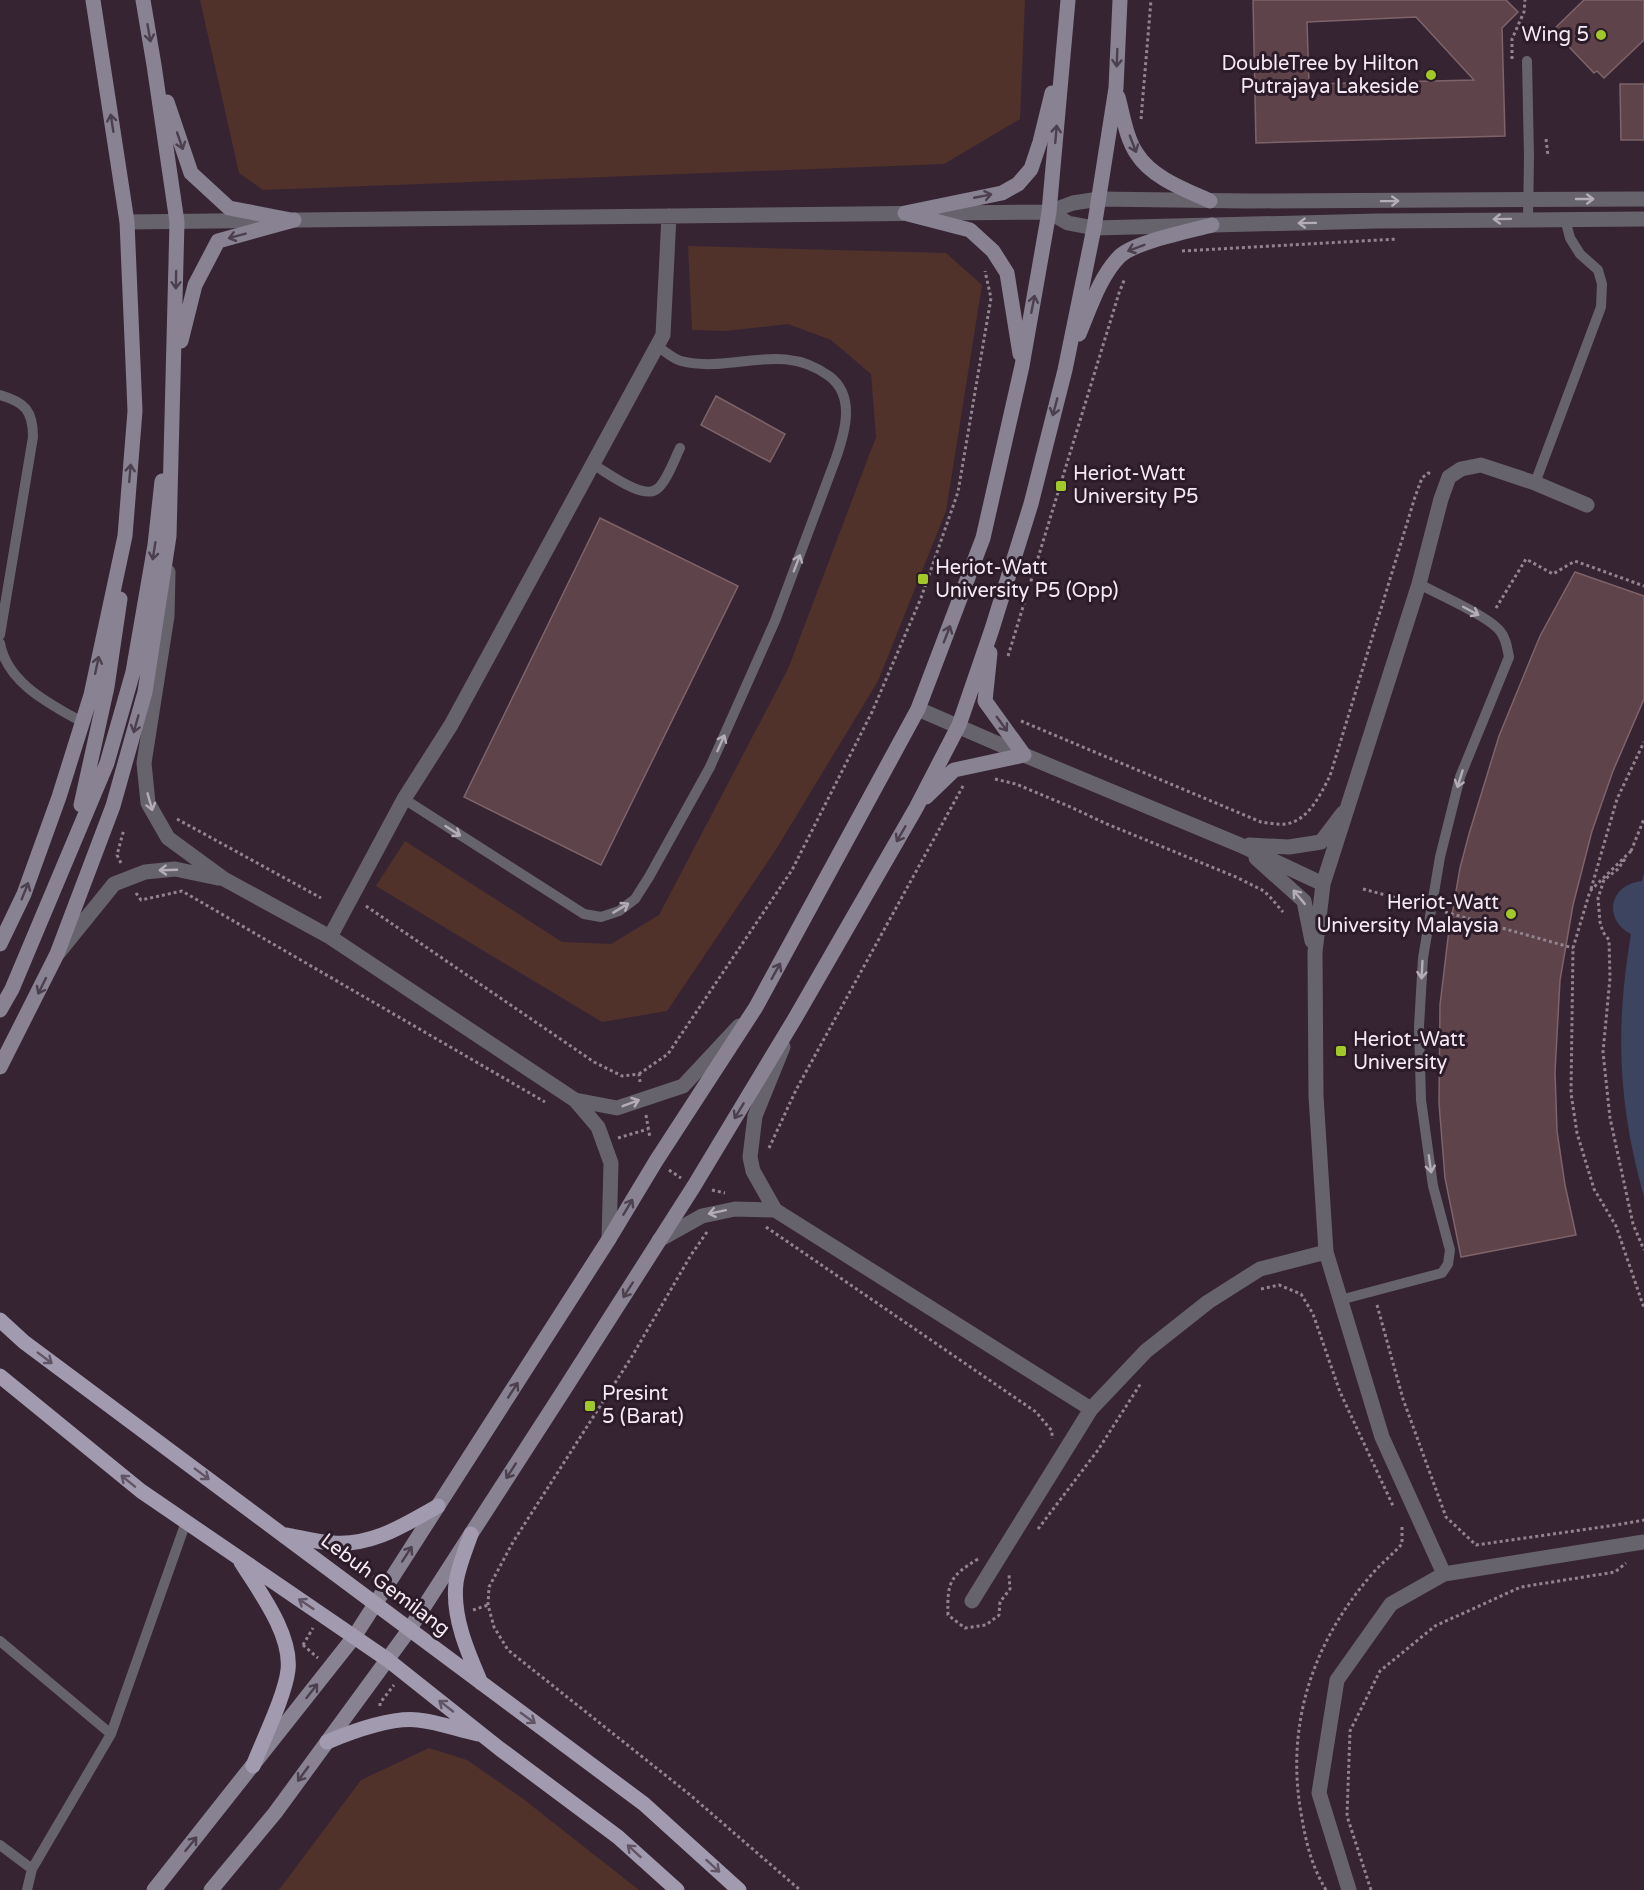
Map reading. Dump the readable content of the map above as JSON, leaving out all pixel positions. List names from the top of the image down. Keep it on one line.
{"streets":{"main road":["Lebuh Gemilang"]},"places":{"other":["Wing 5","DoubleTree by Hilton Putrajaya Lakeside","Heriot-Watt University Malaysia"],"transit":["Heriot-Watt University P5","Heriot-Watt University P5 (Opp)","Heriot-Watt University","Presint 5 (Barat)"]}}
